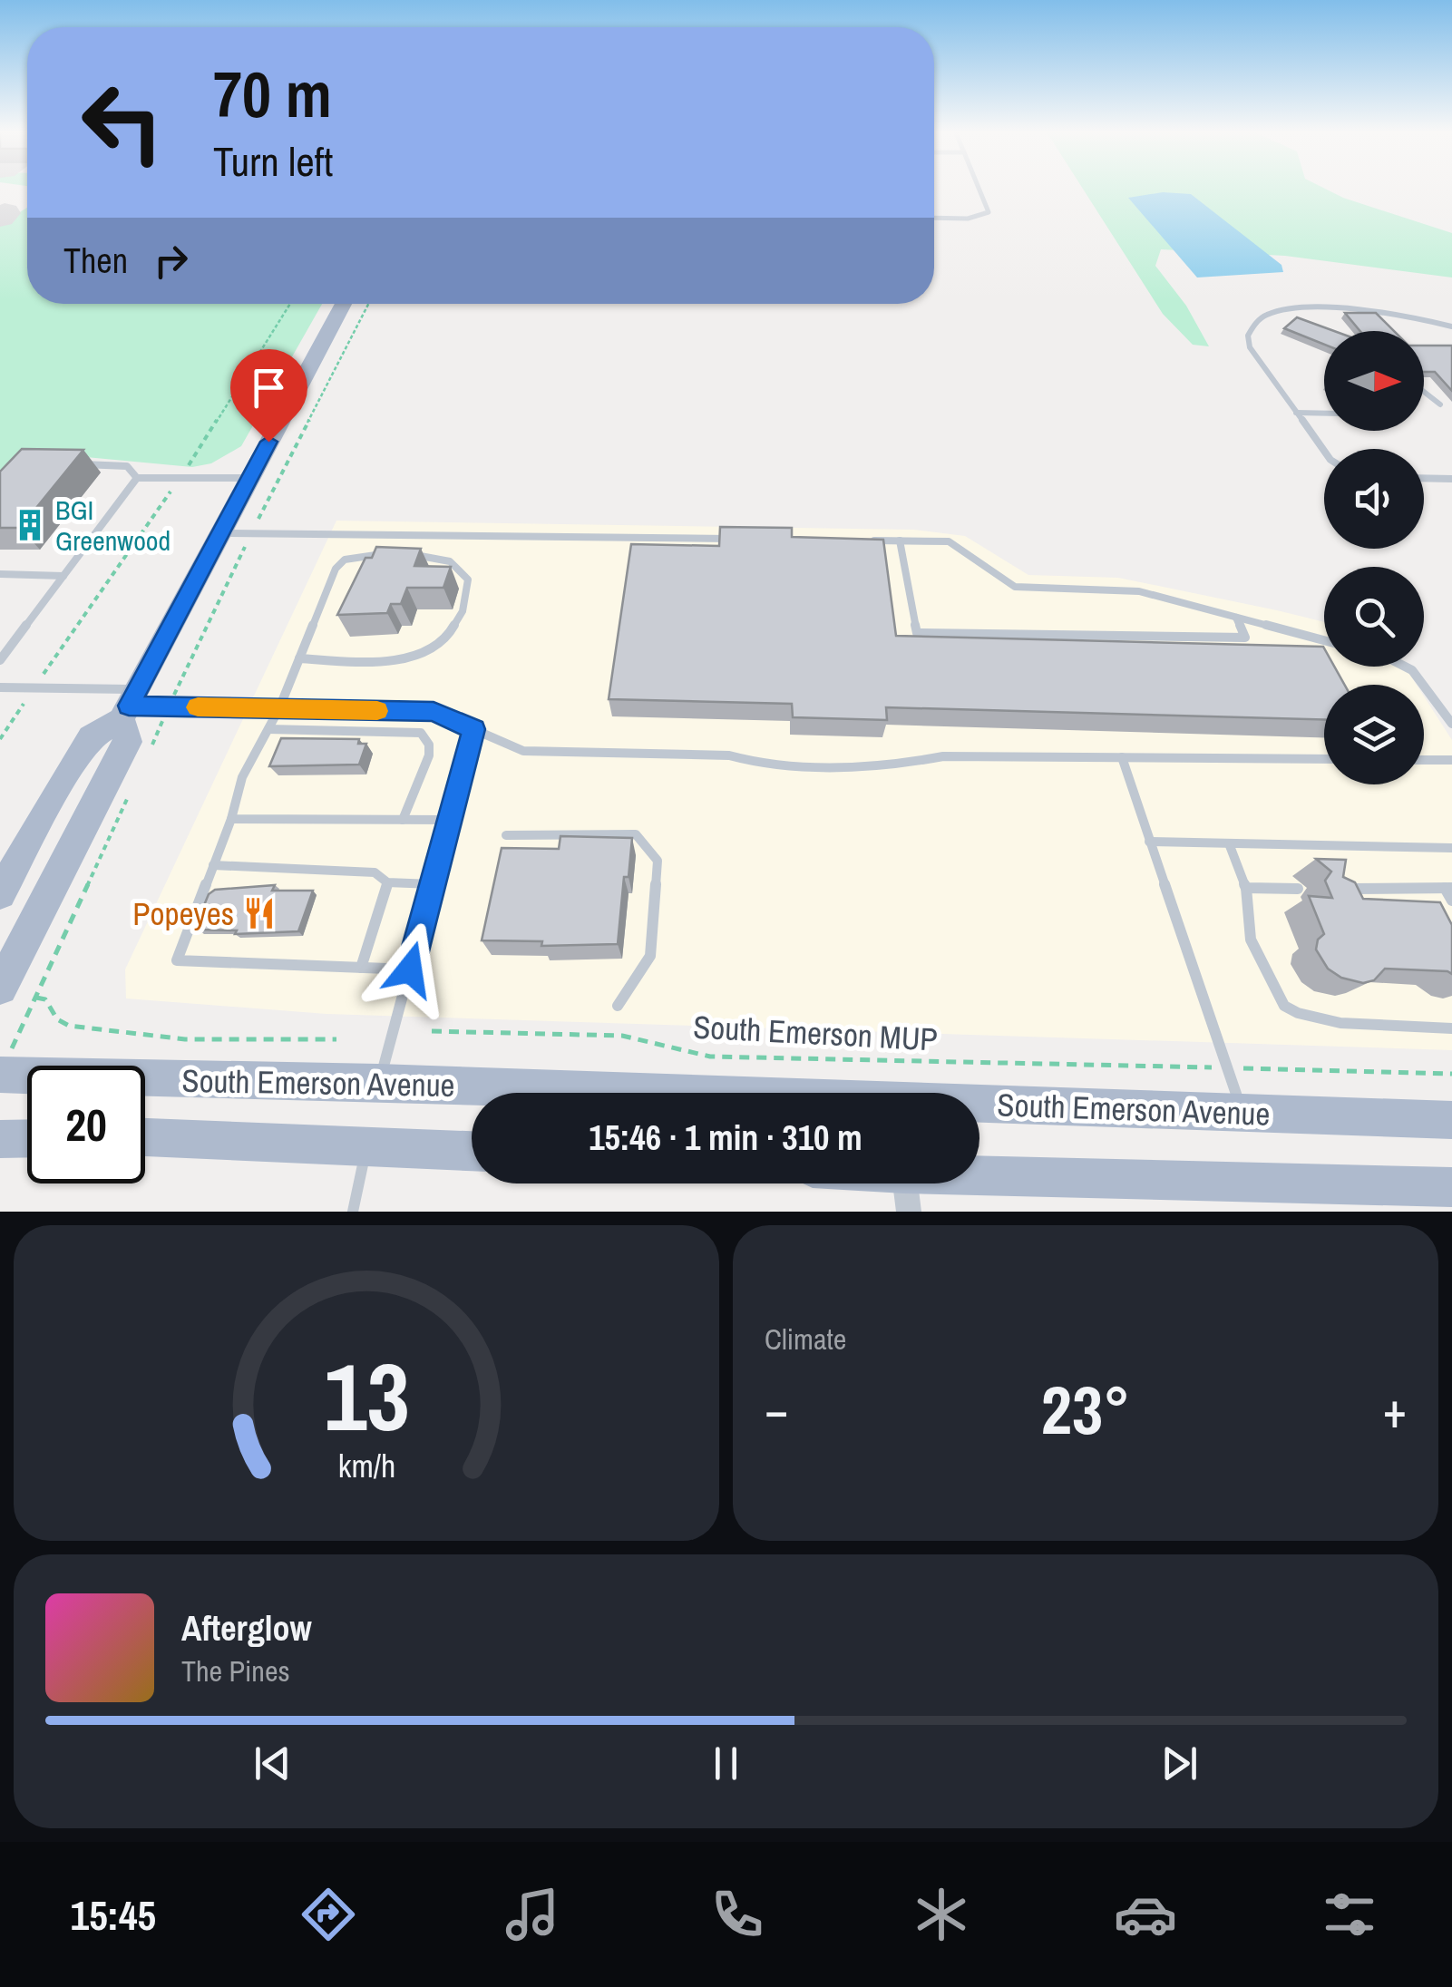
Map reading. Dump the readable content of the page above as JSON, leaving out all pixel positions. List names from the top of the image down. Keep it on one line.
{"streets":{"main road":["South Emerson Avenue"],"path":["South Emerson MUP"]},"places":{"building":["BGI Greenwood"],"restaurant":["Popeyes"]},"north":"right","page":{"turn":["70 m","Turn left"],"then":"Then","limit":"20","trip":"15:46 · 1 min · 310 m","tile":"Climate","heat":["−","23°","+"],"song":["Afterglow","The Pines"],"tabs":"15:45","gauge":["13","km/h"]}}
